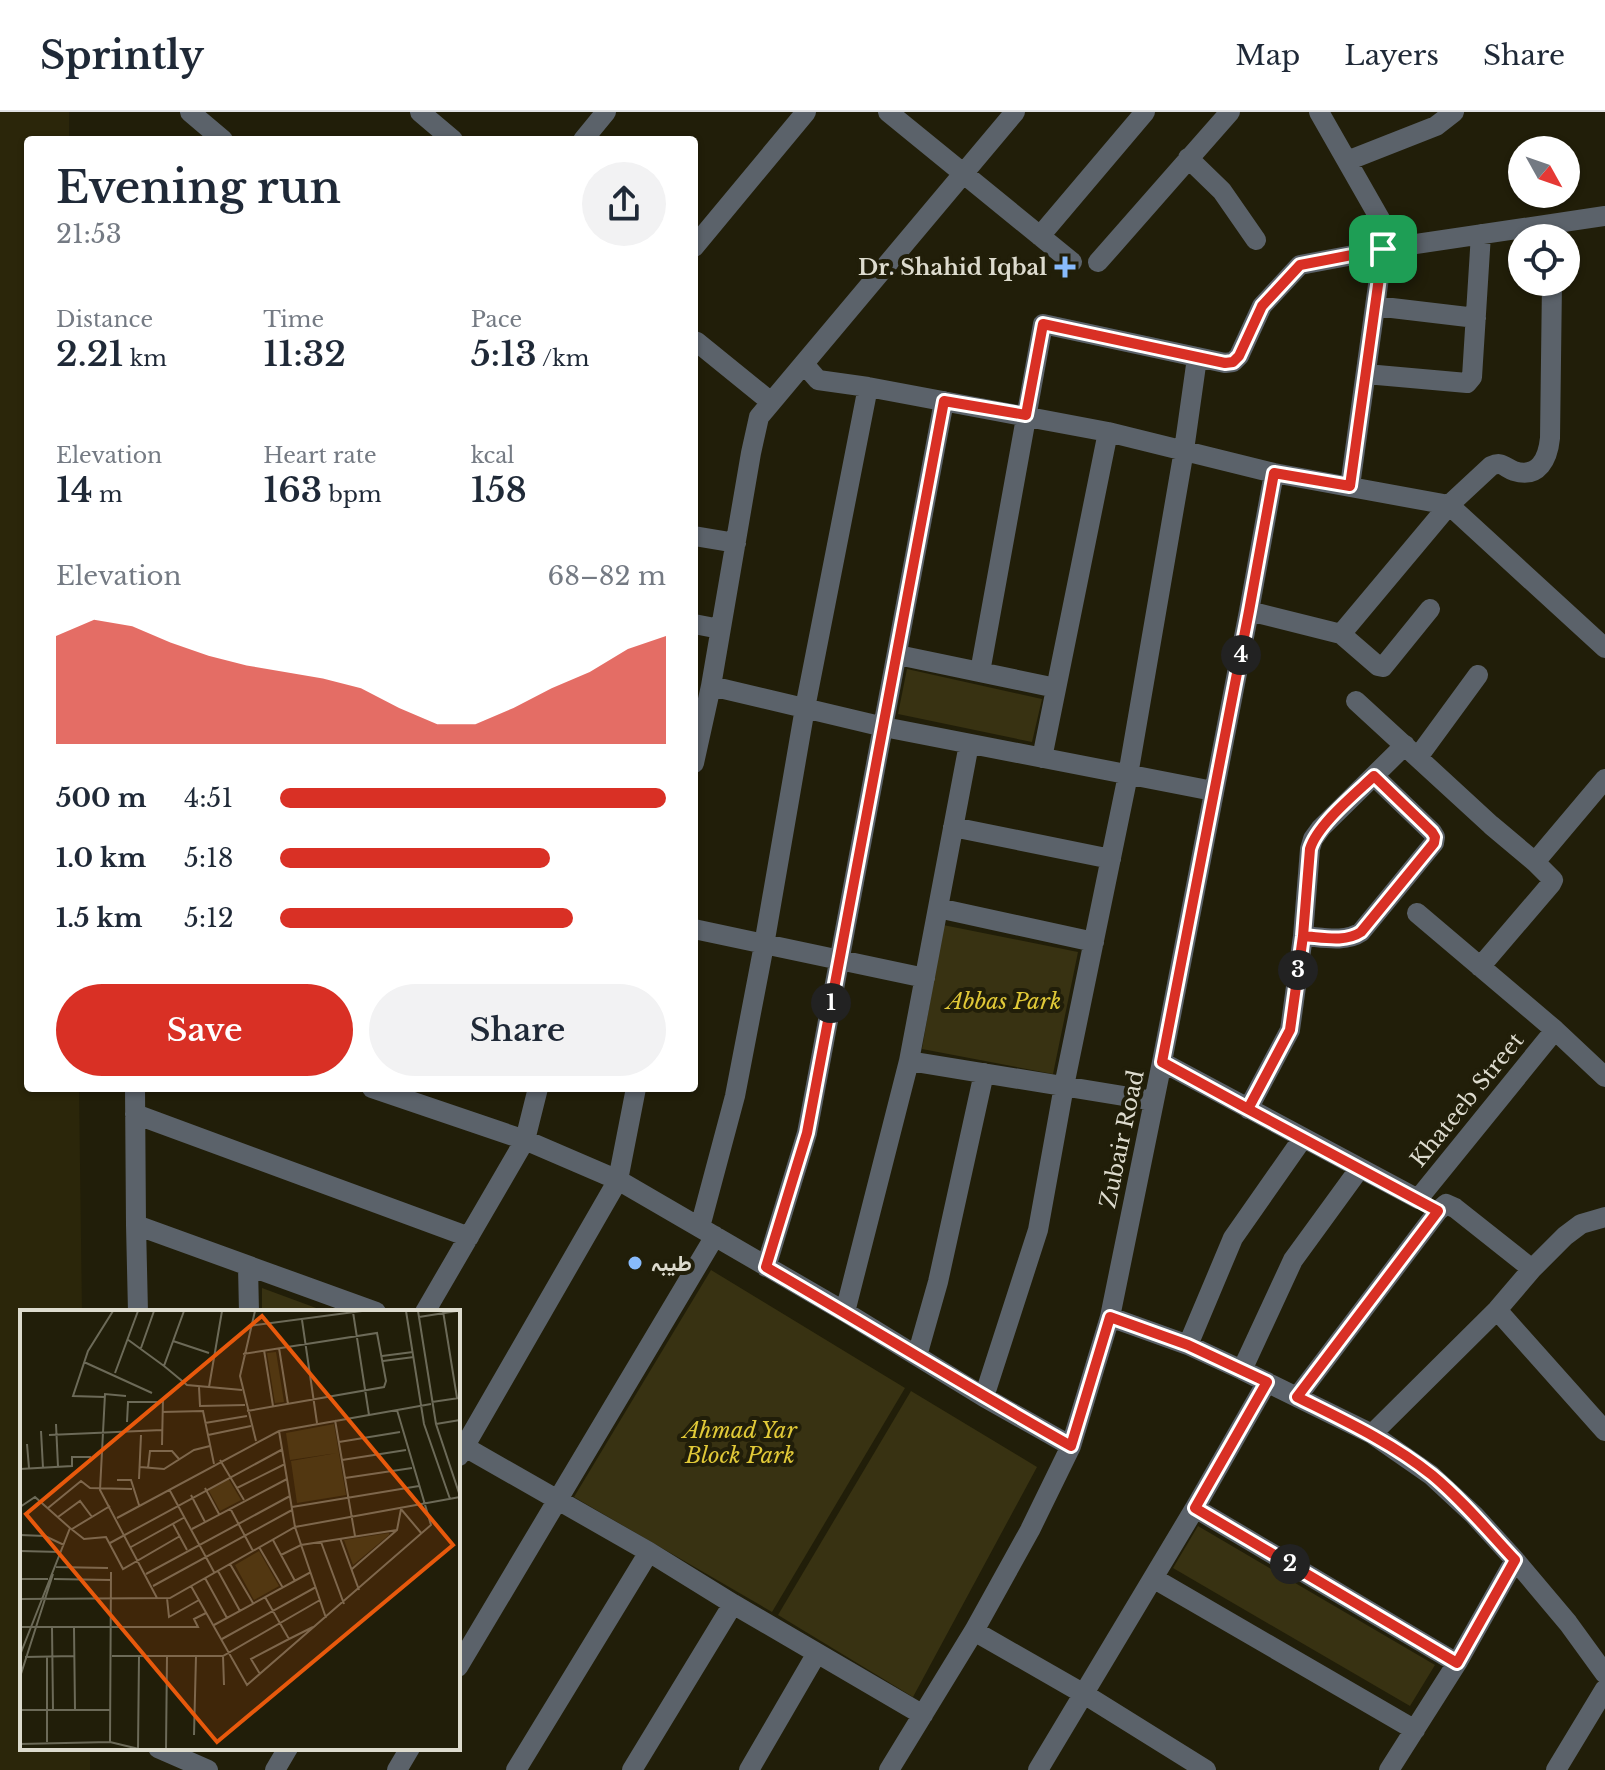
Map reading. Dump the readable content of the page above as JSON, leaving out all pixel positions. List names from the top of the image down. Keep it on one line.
{"streets":{"street":["Khateeb Street","Zubair Road"]},"crossings":[["Khateeb Street","Zubair Road"]],"parks":["Abbas Park","Ahmad Yar Block Park"],"places":{"health":["Dr. Shahid Iqbal"],"other":["طیبہ"]},"north":"bottom right","page":{"header":"Sprintly","nav":["Map","Layers","Share"],"heading":["Evening run","21:53"],"stats":[["Distance","2.21 km"],["Time","11:32"],["Pace","5:13 /km"],["Elevation","14 m"],["Heart rate","163 bpm"],["kcal","158"]],"chart":["Elevation","68–82 m"],"pins":["4","3","1","2"],"list":[{"name":"500 m","note":"4:51"},{"name":"1.0 km","note":"5:18"},{"name":"1.5 km","note":"5:12"}],"buttons":["Save","Share"]}}
